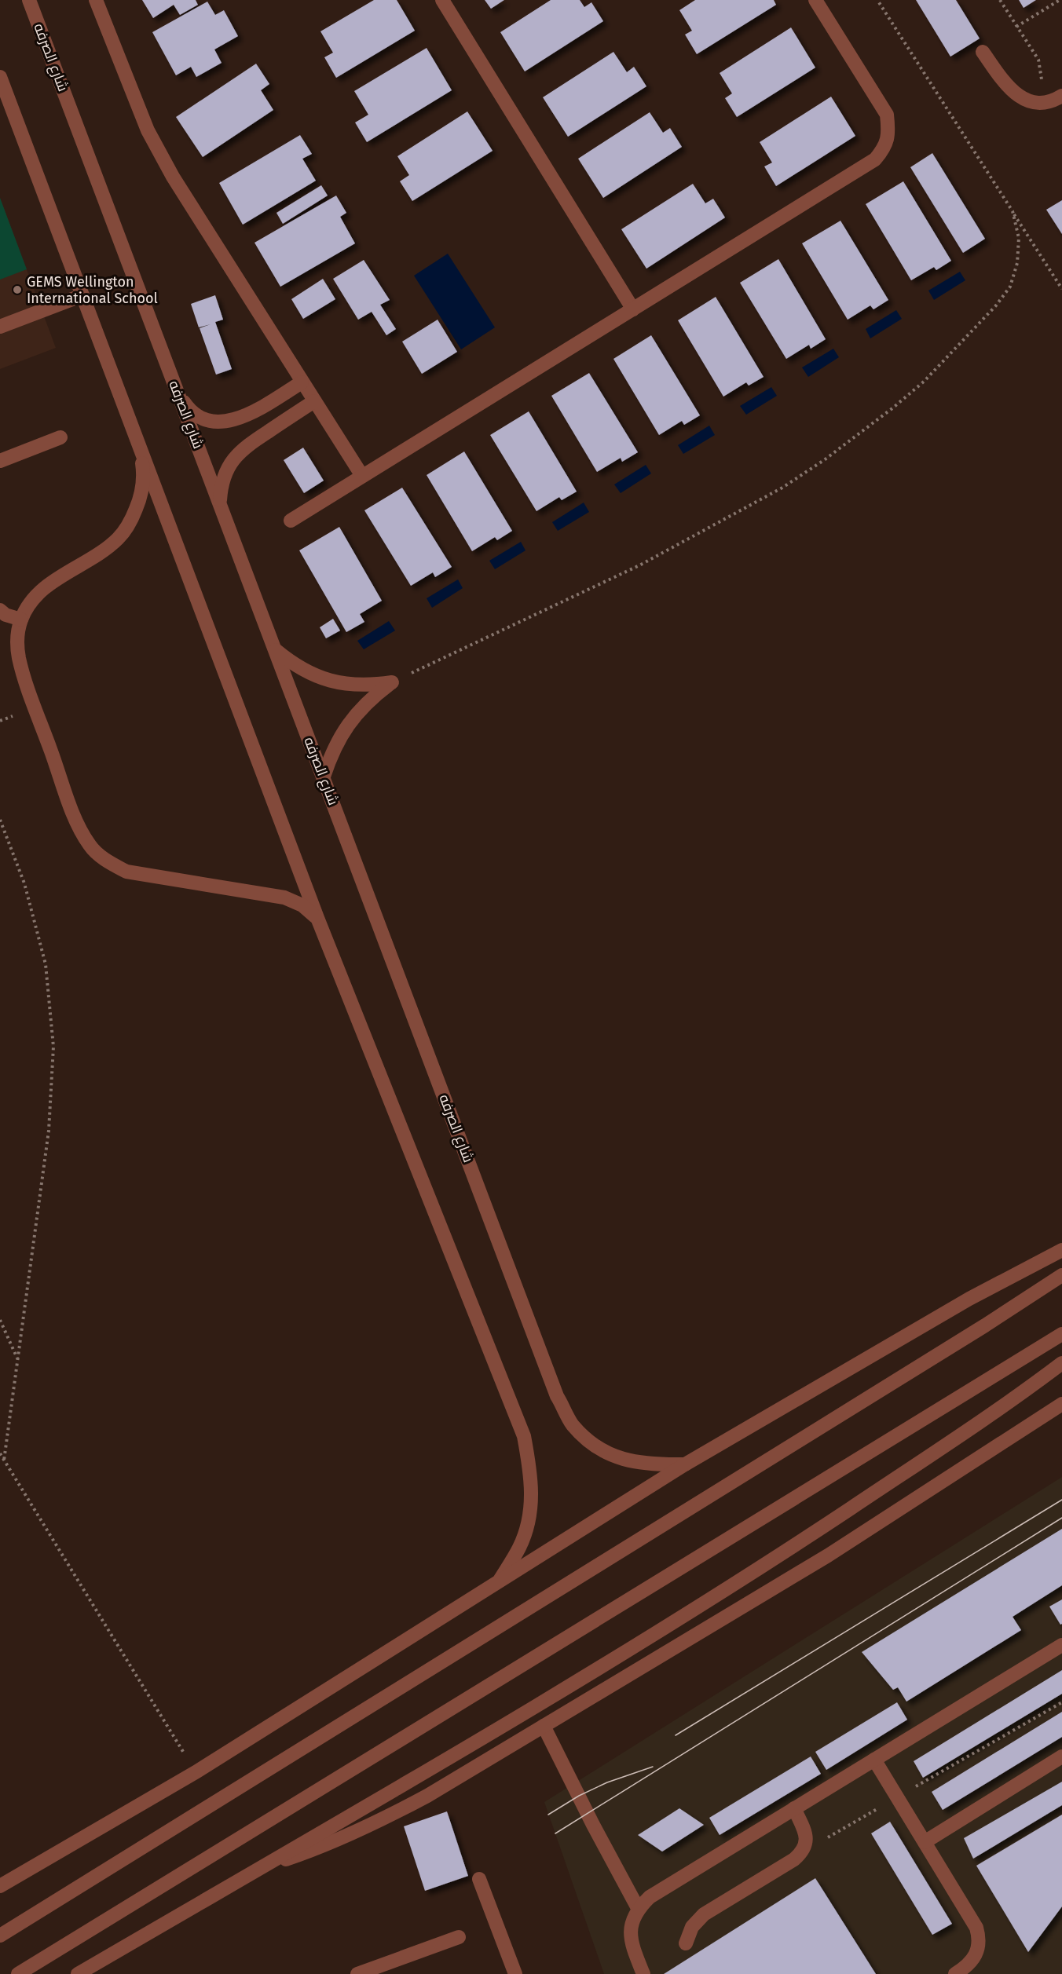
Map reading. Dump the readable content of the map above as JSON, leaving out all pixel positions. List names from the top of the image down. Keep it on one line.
{"streets":{"street":["شارع الصرفه"]},"places":["GEMS Wellington International School"]}
